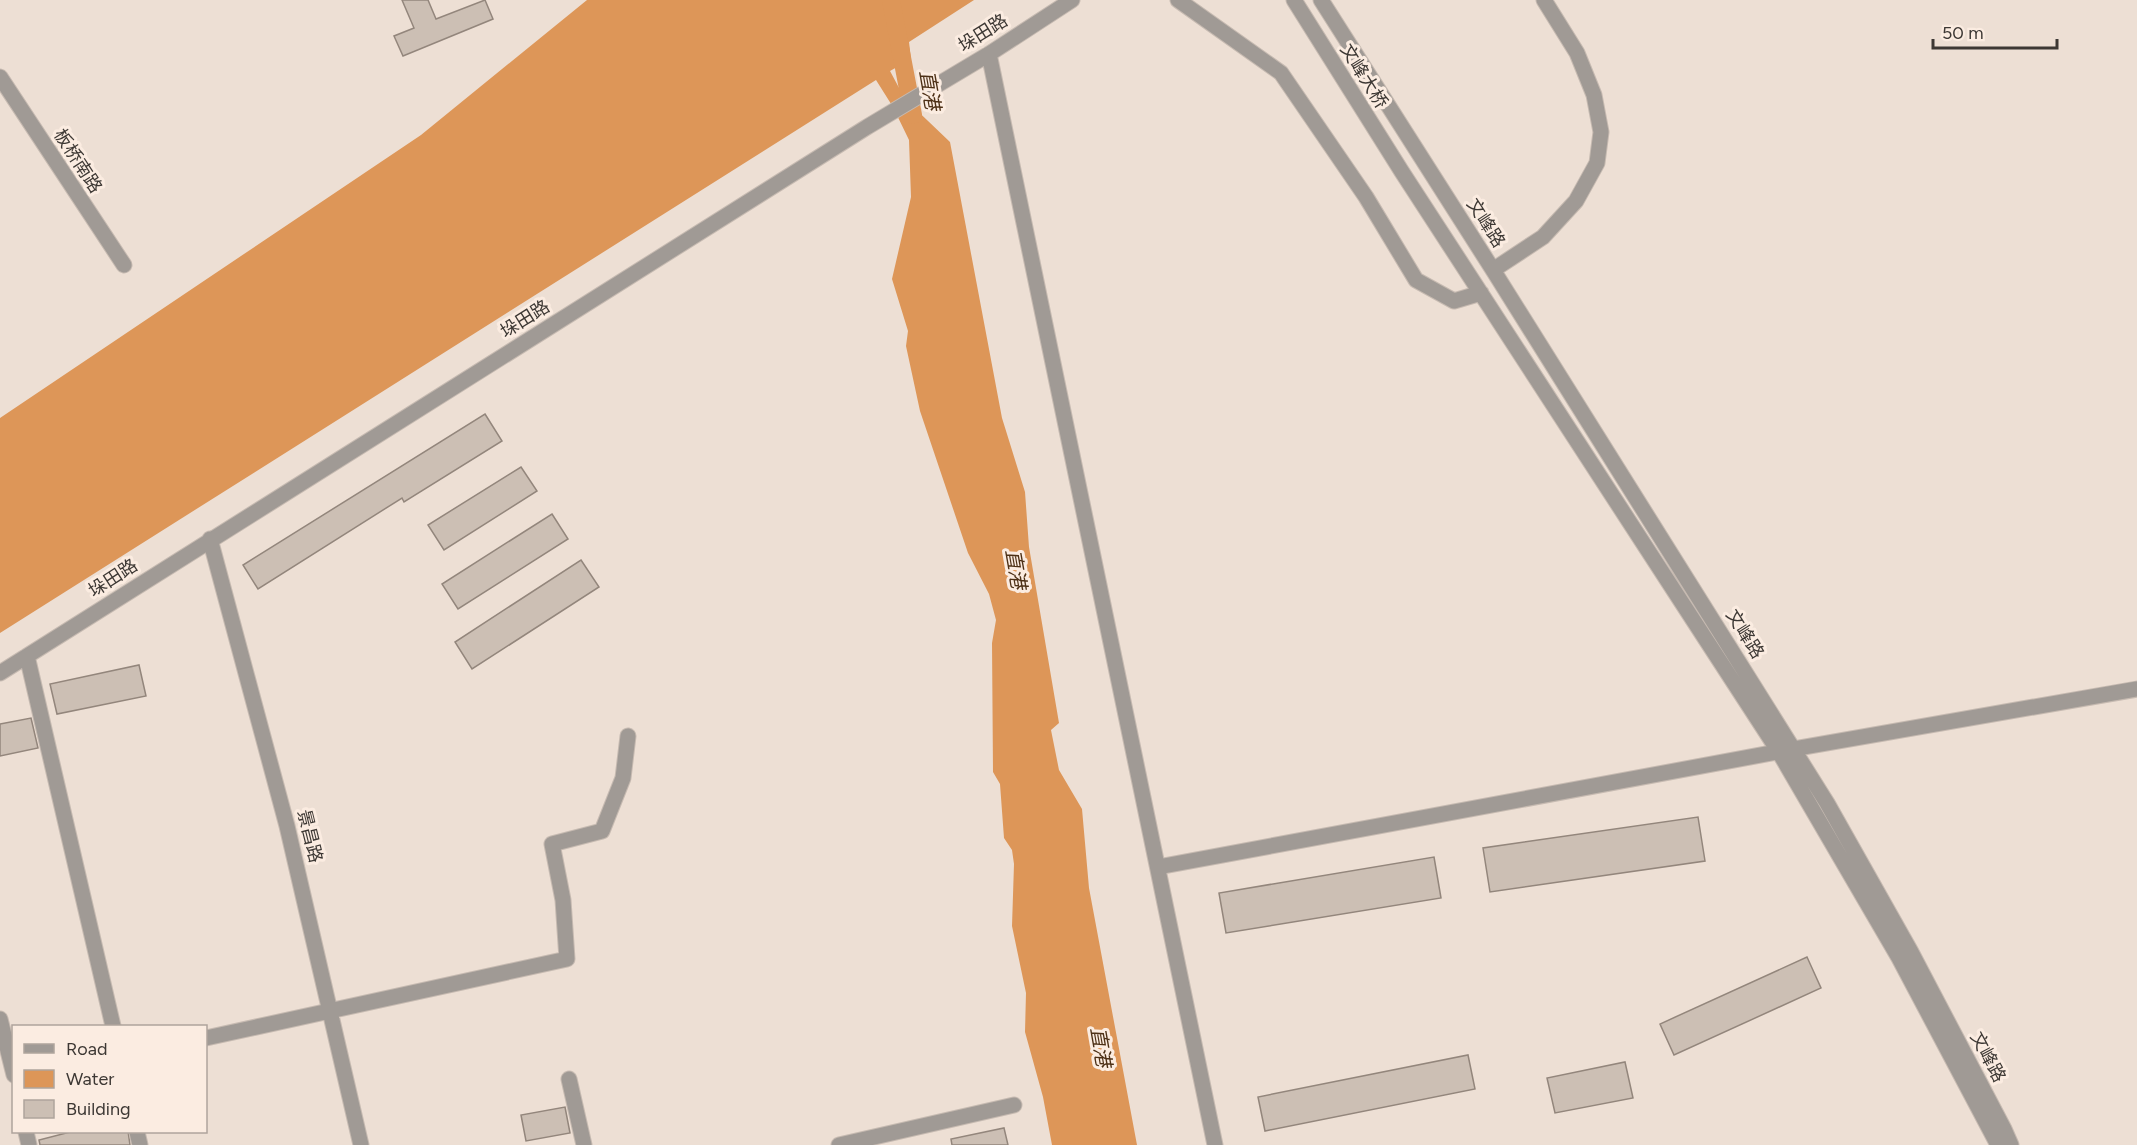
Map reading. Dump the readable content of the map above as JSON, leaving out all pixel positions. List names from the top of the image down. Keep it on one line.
{"streets":{"street":["垛田路","文峰大桥","板桥南路","文峰路","景昌路"]},"crossings":[["垛田路","景昌路"],["文峰大桥","文峰路"]],"water":["直港"],"legend":["Road","Water","Building"],"scale_bar":"50 m"}
